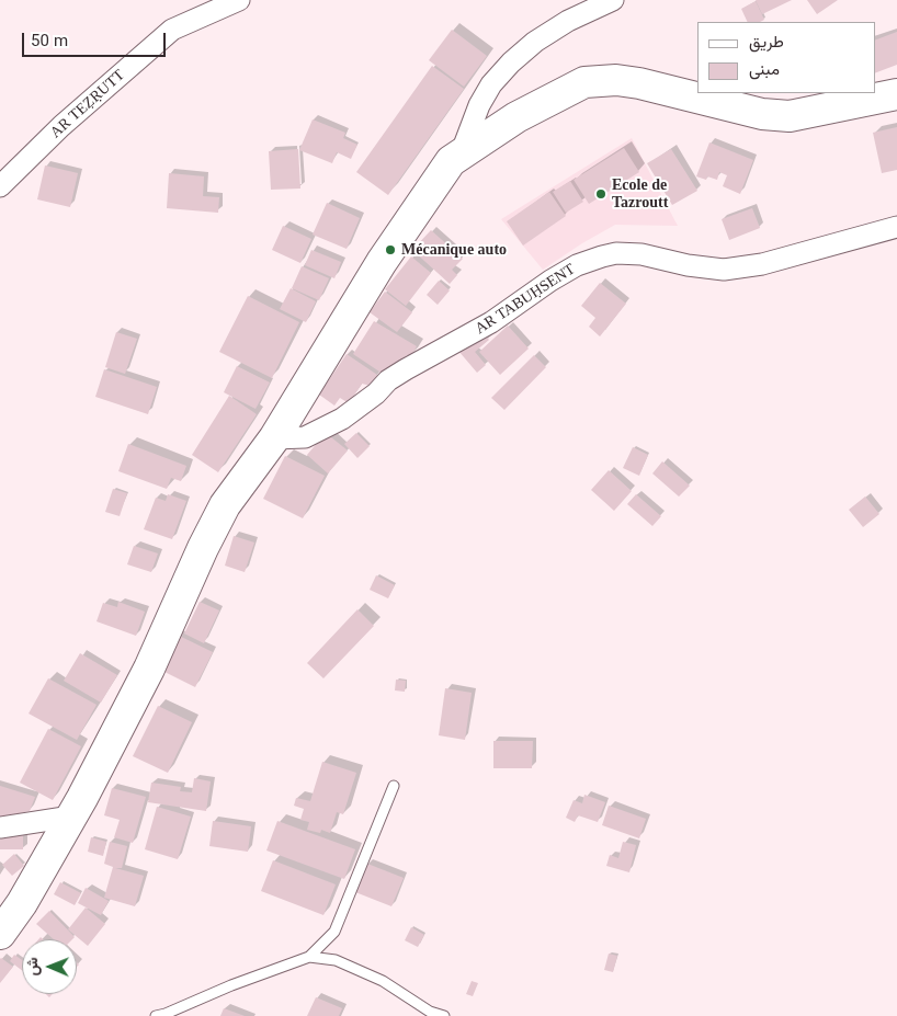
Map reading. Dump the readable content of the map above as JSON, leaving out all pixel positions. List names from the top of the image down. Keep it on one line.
{"streets":{"street":["AR TEẒṚUTT","AR TABUḤSENT"]},"places":["Ecole de Tazroutt","Mécanique auto"],"legend":["طريق","مبنى"],"scale_bar":"50 m","north":"left"}
